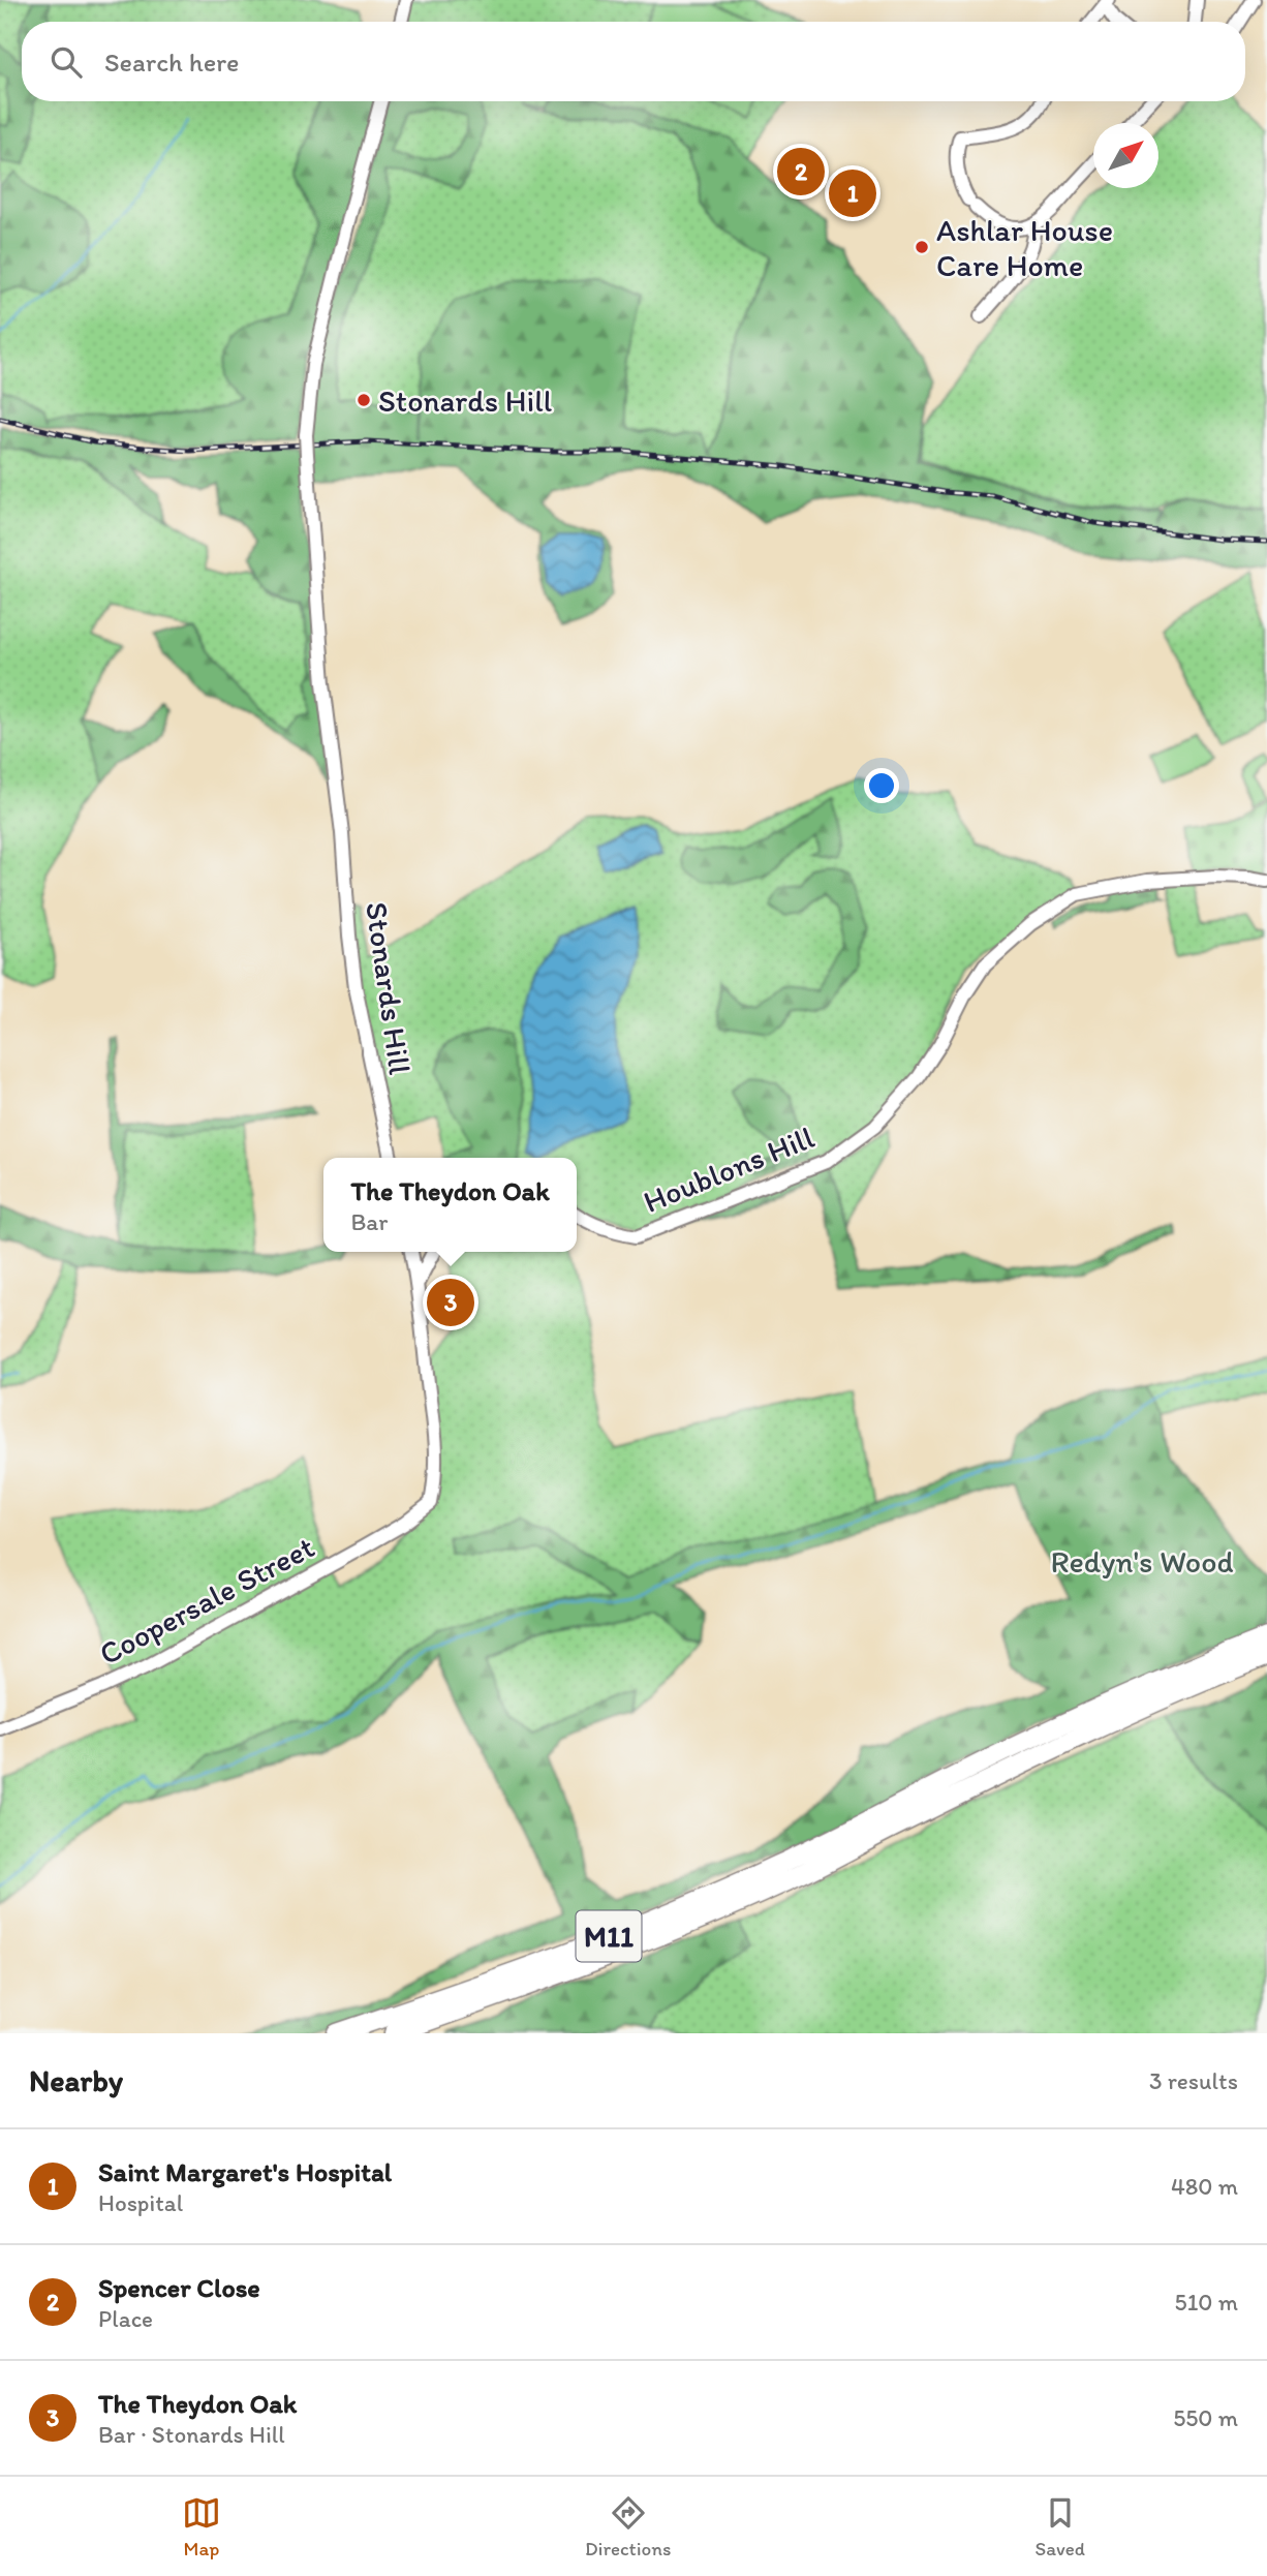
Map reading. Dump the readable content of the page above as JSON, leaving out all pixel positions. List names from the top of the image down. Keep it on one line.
{"streets":{"highway":["M11"],"street":["Stonards Hill","Houblons Hill","Coopersale Street"]},"parks":["Redyn's Wood"],"places":["Ashlar House Care Home","Stonards Hill"],"north":"top right","page":{"search":"Search here","pins":["2","1","3"],"popup":["The Theydon Oak","Bar"],"heading":["Nearby","3 results"],"list":[{"mark":"1","name":"Saint Margaret's Hospital","note":"Hospital","value":"480 m"},{"mark":"2","name":"Spencer Close","note":"Place","value":"510 m"},{"mark":"3","name":"The Theydon Oak","note":"Bar · Stonards Hill","value":"550 m"}],"nav":["Map","Directions","Saved"]}}
